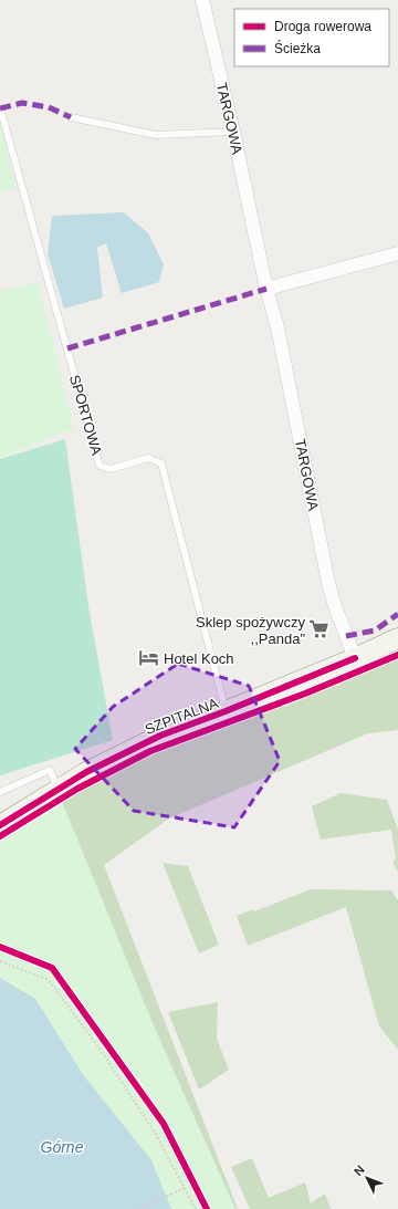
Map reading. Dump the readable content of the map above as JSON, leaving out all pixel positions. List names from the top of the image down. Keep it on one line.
{"streets":{"street":["TARGOWA","SZPITALNA"],"lane":["SPORTOWA"]},"crossings":[["TARGOWA","SZPITALNA"],["SPORTOWA","SZPITALNA"]],"water":["Górne"],"places":{"supermarket":["Sklep spożywczy ,,Panda\""],"hotel":["Hotel Koch"]},"legend":["Droga rowerowa","Ścieżka"],"north":"top left"}
